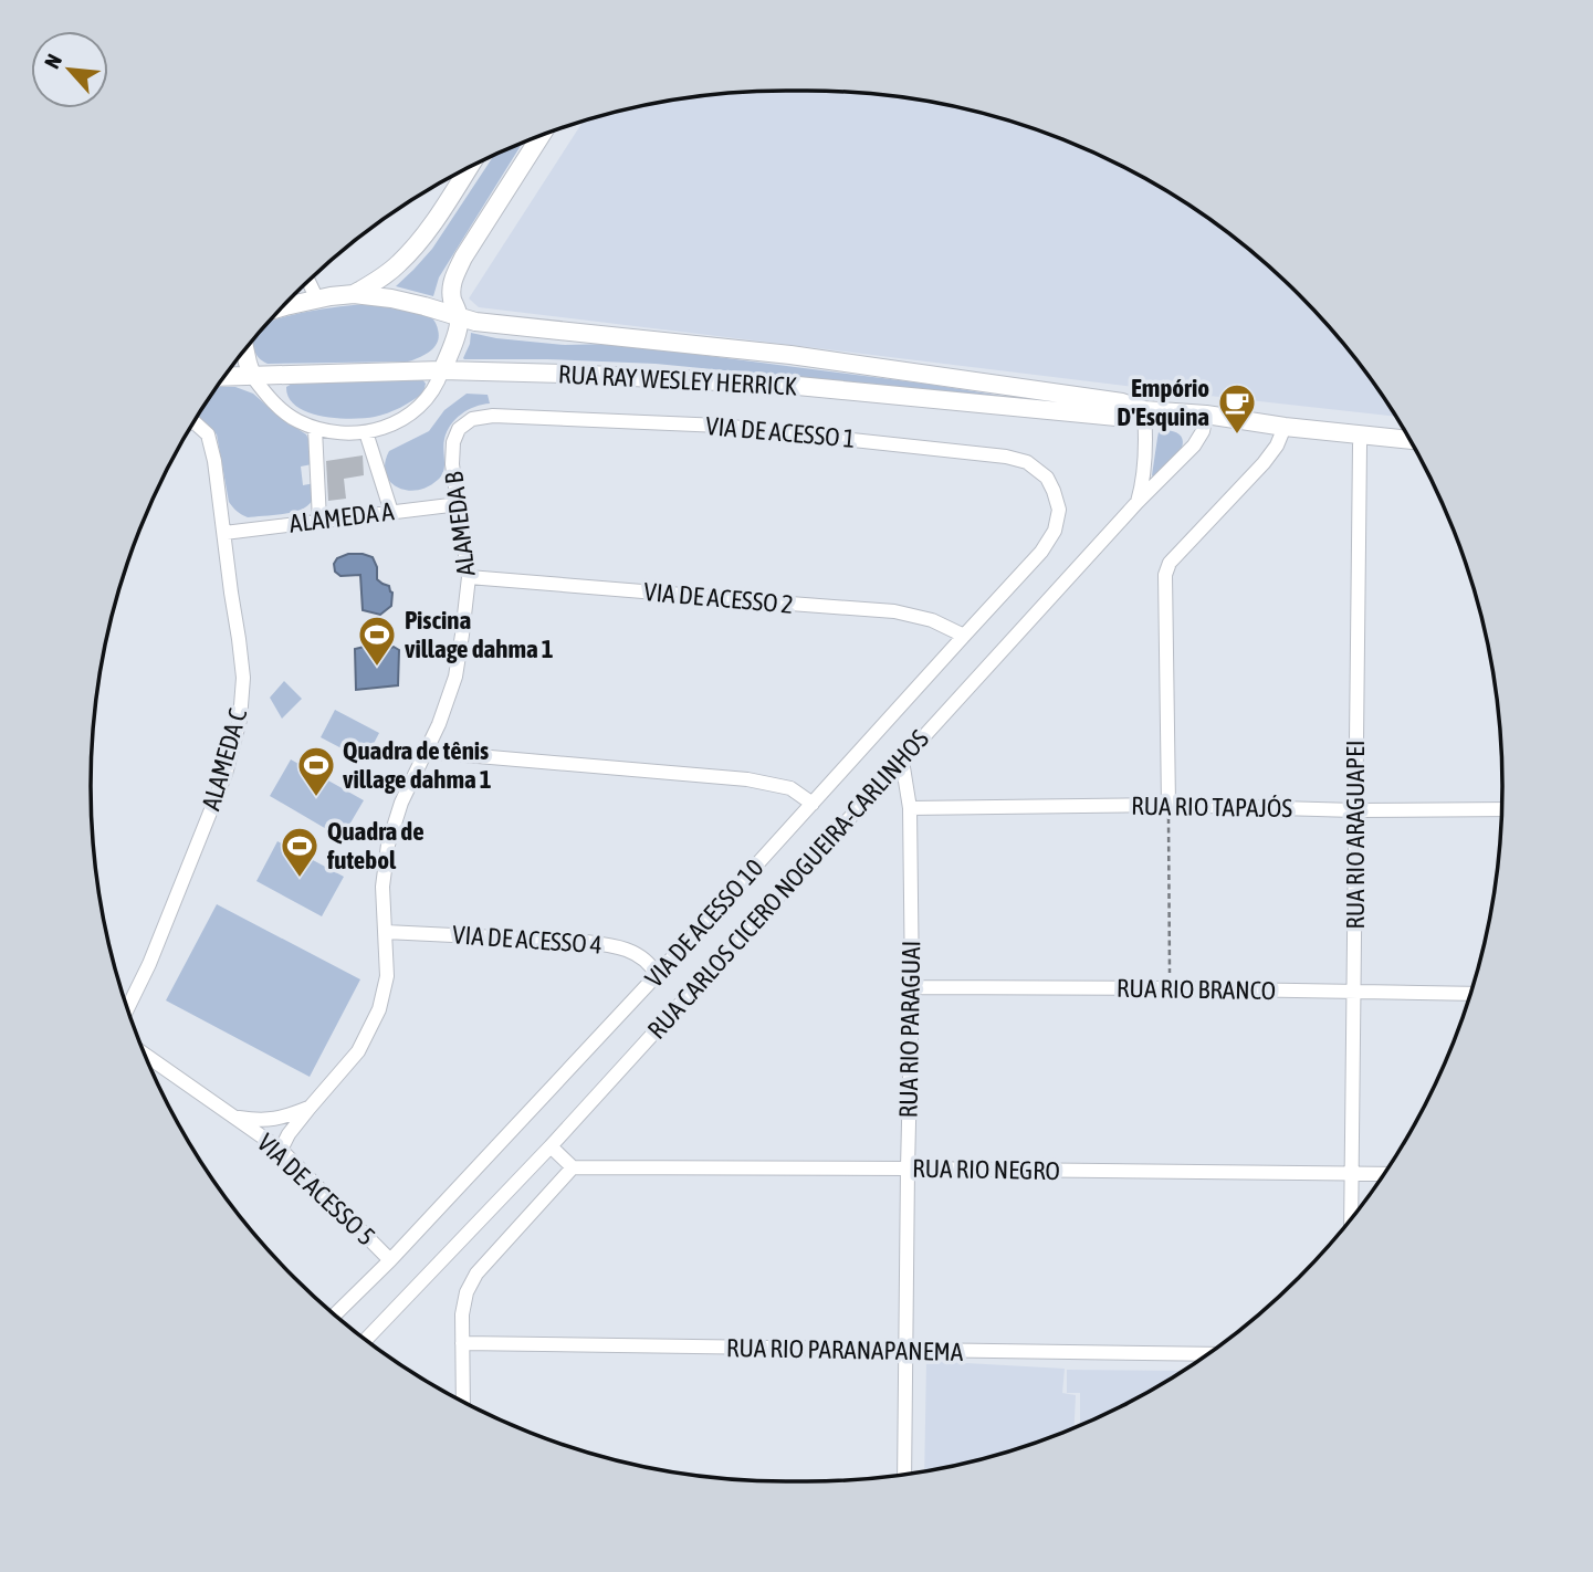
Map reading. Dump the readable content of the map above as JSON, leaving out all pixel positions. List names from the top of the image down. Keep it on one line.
{"streets":{"street":["RUA RAY WESLEY HERRICK","VIA DE ACESSO 1","ALAMEDA A","ALAMEDA B","VIA DE ACESSO 2","ALAMEDA C","RUA RIO TAPAJÓS","RUA RIO ARAGUAPEI","RUA CARLOS CICERO NOGUEIRA-CARLINHOS","VIA DE ACESSO 10","VIA DE ACESSO 4","RUA RIO BRANCO","RUA RIO PARAGUAI","RUA RIO NEGRO","VIA DE ACESSO 5","RUA RIO PARANAPANEMA"]},"crossings":[["RUA RAY WESLEY HERRICK","RUA RIO ARAGUAPEI"],["RUA RAY WESLEY HERRICK","RUA CARLOS CICERO NOGUEIRA-CARLINHOS"],["VIA DE ACESSO 1","ALAMEDA B"],["VIA DE ACESSO 1","VIA DE ACESSO 10"],["ALAMEDA A","ALAMEDA B"],["ALAMEDA A","ALAMEDA C"],["ALAMEDA B","VIA DE ACESSO 2"],["ALAMEDA B","VIA DE ACESSO 4"],["ALAMEDA B","VIA DE ACESSO 5"],["VIA DE ACESSO 2","VIA DE ACESSO 10"],["RUA RIO TAPAJÓS","RUA RIO ARAGUAPEI"],["RUA RIO TAPAJÓS","RUA RIO PARAGUAI"],["RUA RIO ARAGUAPEI","RUA RIO BRANCO"],["RUA RIO ARAGUAPEI","RUA RIO NEGRO"],["RUA CARLOS CICERO NOGUEIRA-CARLINHOS","RUA RIO PARAGUAI"],["VIA DE ACESSO 10","VIA DE ACESSO 4"],["VIA DE ACESSO 10","VIA DE ACESSO 5"],["RUA RIO BRANCO","RUA RIO PARAGUAI"],["RUA RIO PARAGUAI","RUA RIO NEGRO"],["RUA RIO PARAGUAI","RUA RIO PARANAPANEMA"]],"places":{"cafe":["Empório D'Esquina"],"sports":["Piscina village dahma 1","Quadra de tênis village dahma 1","Quadra de futebol"]},"north":"top left"}
